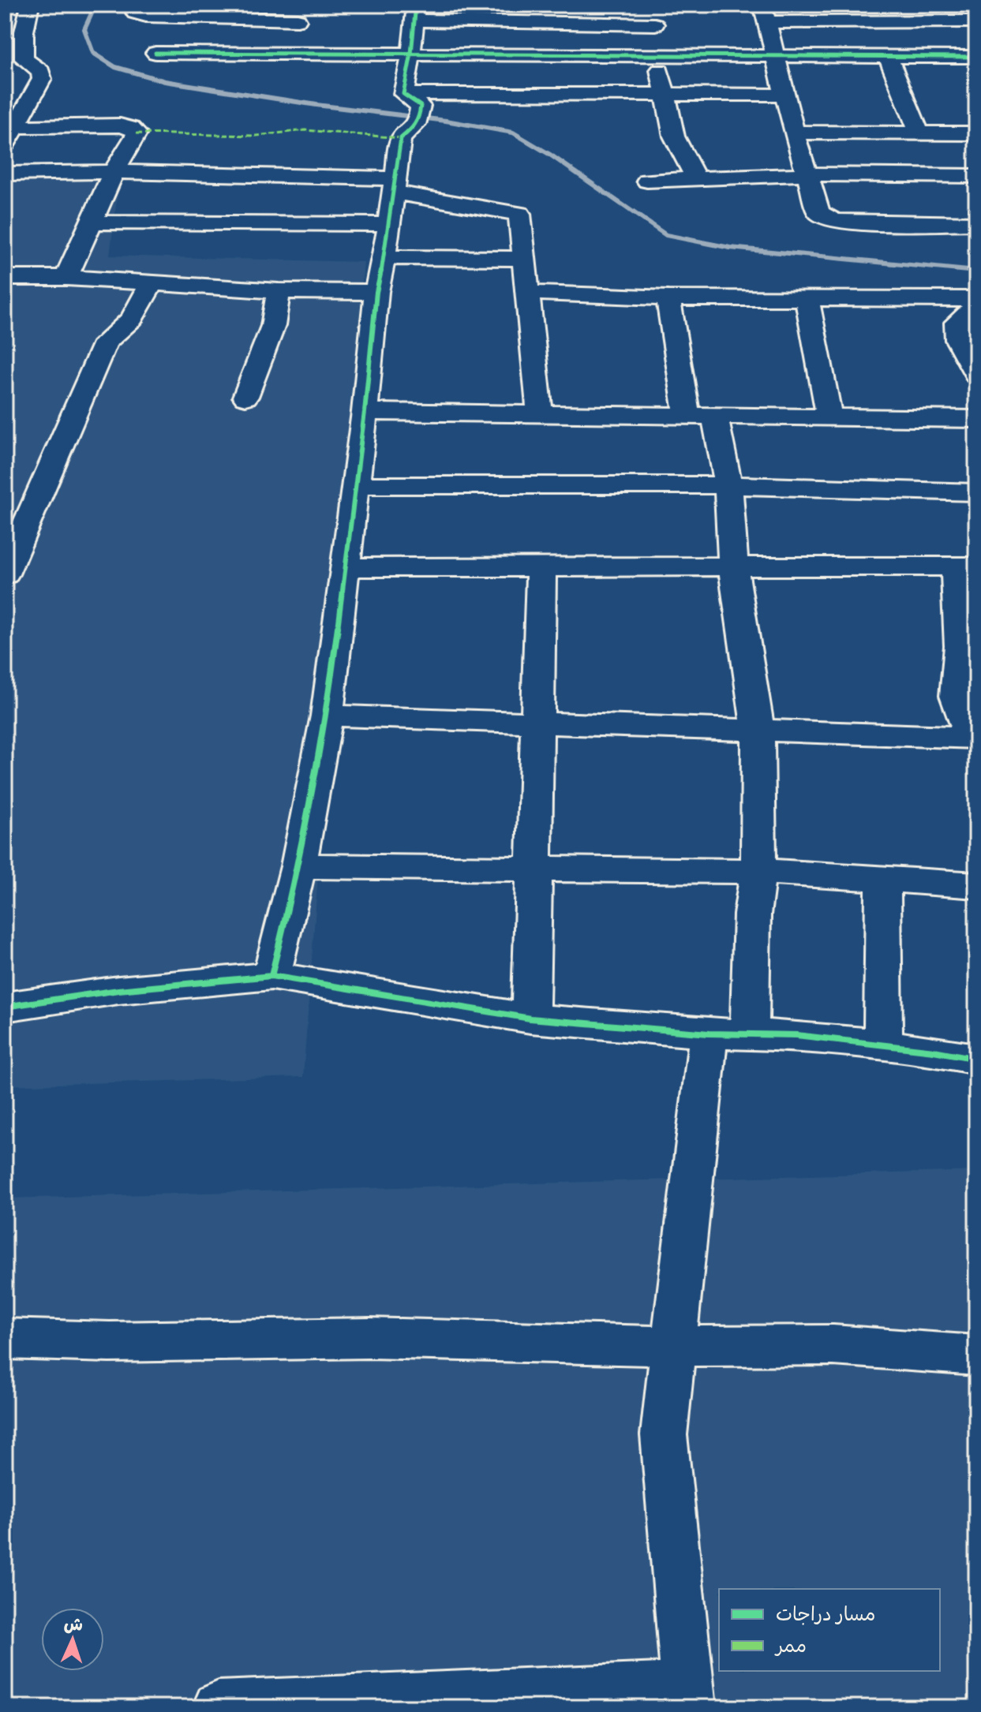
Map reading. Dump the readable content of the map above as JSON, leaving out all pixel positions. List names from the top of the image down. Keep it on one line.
{"legend":["مسار دراجات","ممر"],"north":"top"}
